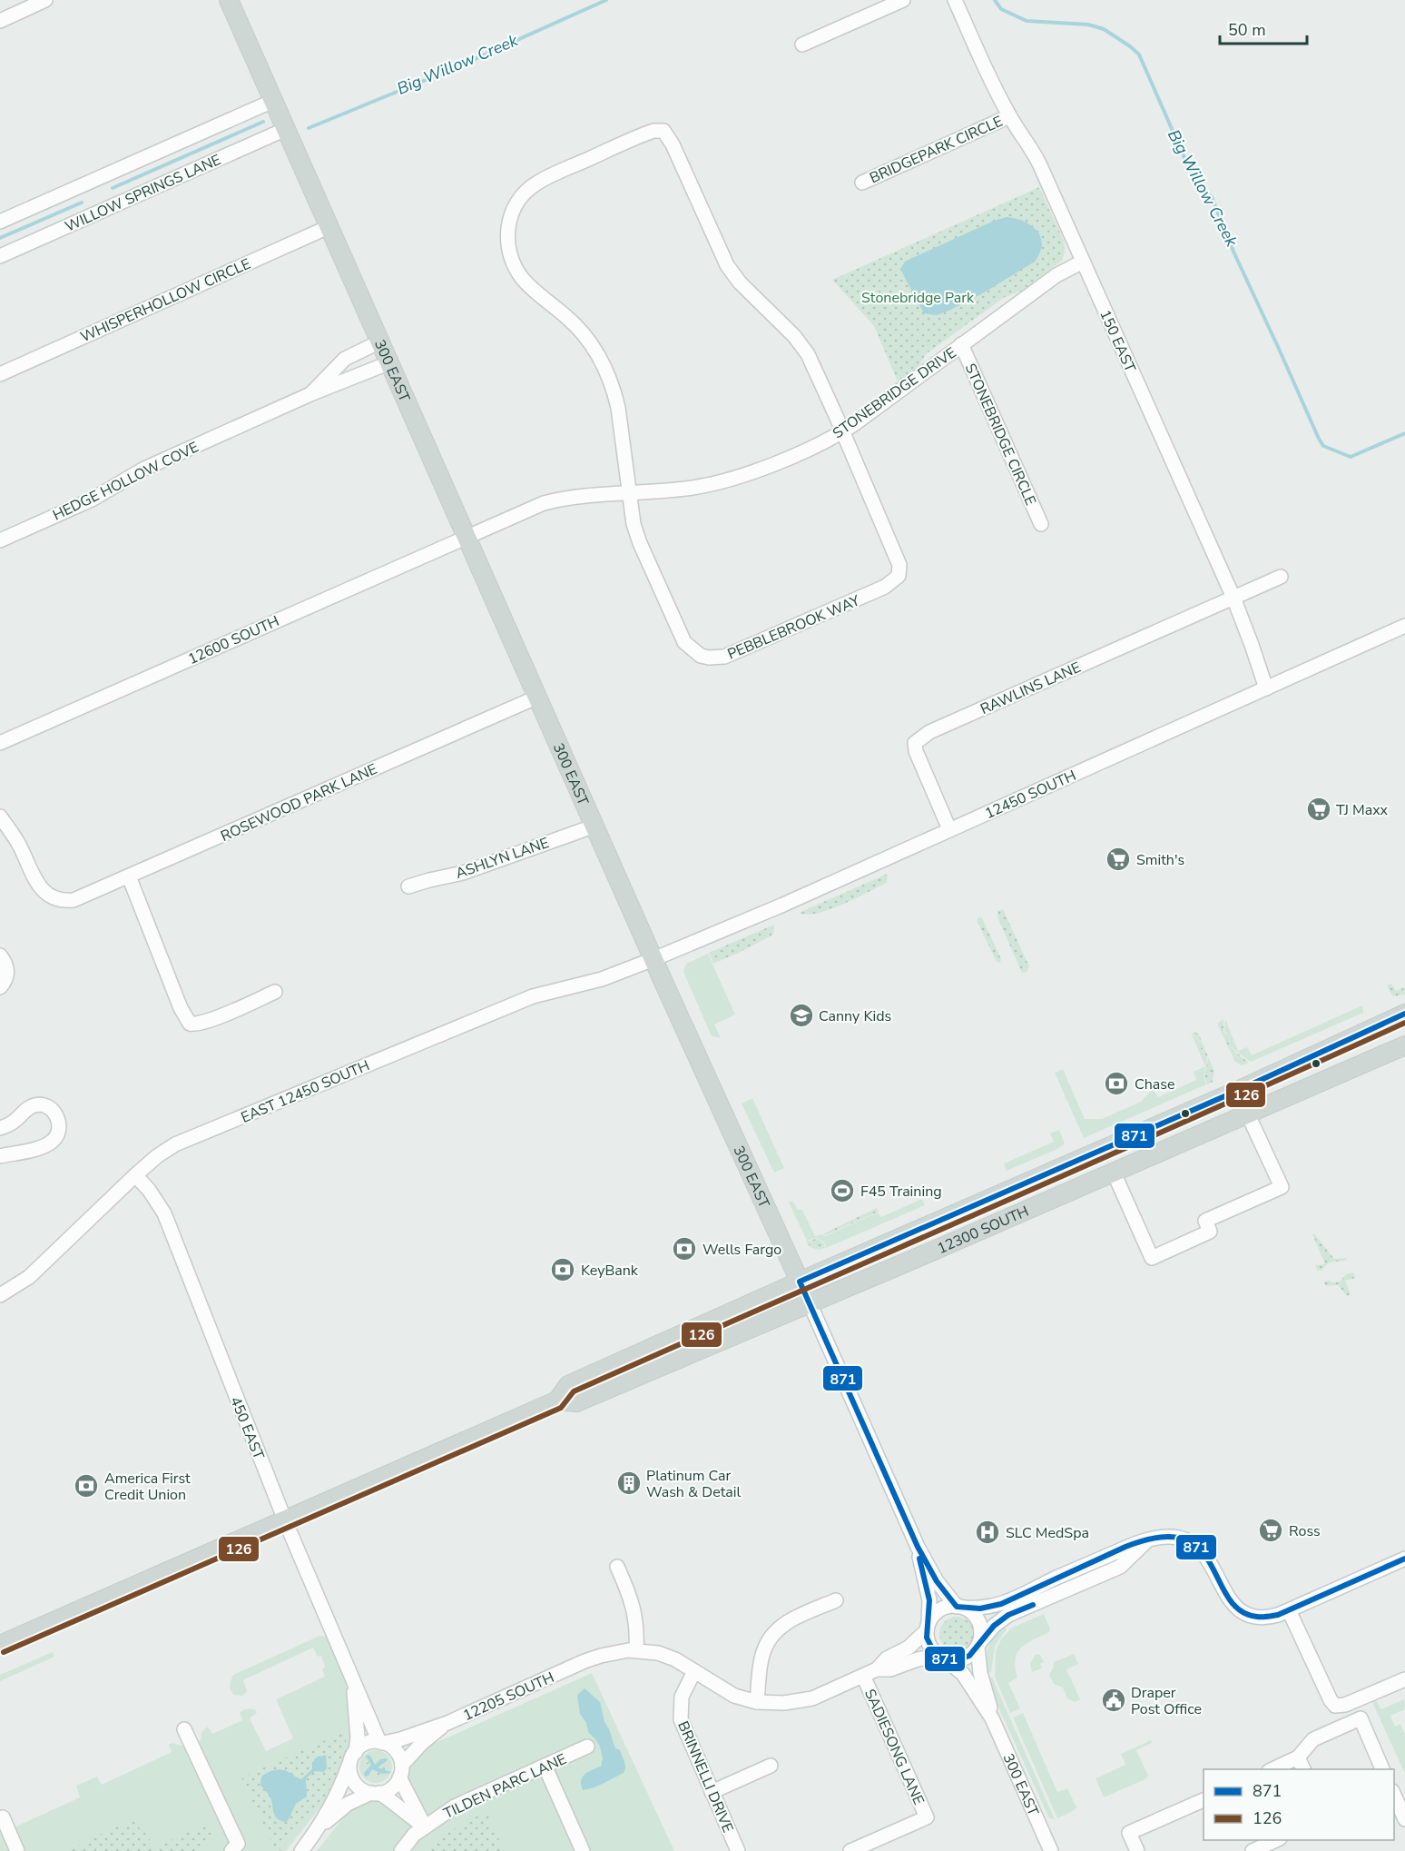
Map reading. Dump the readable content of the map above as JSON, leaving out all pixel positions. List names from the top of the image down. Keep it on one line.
{"streets":{"main road":["300 EAST","12300 SOUTH"],"street":["BRIDGEPARK CIRCLE","WILLOW SPRINGS LANE","WHISPERHOLLOW CIRCLE","150 EAST","STONEBRIDGE DRIVE","STONEBRIDGE CIRCLE","HEDGE HOLLOW COVE","PEBBLEBROOK WAY","12600 SOUTH","RAWLINS LANE","12450 SOUTH","ROSEWOOD PARK LANE","ASHLYN LANE","EAST 12450 SOUTH","450 EAST","12205 SOUTH","SADIESONG LANE","BRINNELLI DRIVE","TILDEN PARC LANE"]},"crossings":[["BRIDGEPARK CIRCLE","150 EAST"],["WILLOW SPRINGS LANE","300 EAST"],["WHISPERHOLLOW CIRCLE","300 EAST"],["150 EAST","STONEBRIDGE DRIVE"],["150 EAST","RAWLINS LANE"],["150 EAST","12450 SOUTH"],["300 EAST","STONEBRIDGE DRIVE"],["300 EAST","HEDGE HOLLOW COVE"],["300 EAST","12600 SOUTH"],["300 EAST","12450 SOUTH"],["300 EAST","ROSEWOOD PARK LANE"],["300 EAST","ASHLYN LANE"],["300 EAST","EAST 12450 SOUTH"],["300 EAST","12300 SOUTH"],["STONEBRIDGE DRIVE","STONEBRIDGE CIRCLE"],["STONEBRIDGE DRIVE","PEBBLEBROOK WAY"],["STONEBRIDGE DRIVE","12600 SOUTH"],["RAWLINS LANE","12450 SOUTH"],["12450 SOUTH","EAST 12450 SOUTH"],["EAST 12450 SOUTH","450 EAST"],["12300 SOUTH","450 EAST"],["450 EAST","12205 SOUTH"],["12205 SOUTH","SADIESONG LANE"],["12205 SOUTH","BRINNELLI DRIVE"]],"water":["Big Willow Creek"],"parks":["Stonebridge Park"],"places":{"supermarket":["TJ Maxx","Smith's","Ross"],"school or university":["Canny Kids"],"bank":["Chase","Wells Fargo","KeyBank","America First Credit Union"],"sports":["F45 Training"],"building":["Platinum Car Wash & Detail"],"hospital":["SLC MedSpa"],"public building":["Draper Post Office"]},"lines":["transit line 871","transit line 126"],"legend":["871","126"],"scale_bar":"50 m"}
